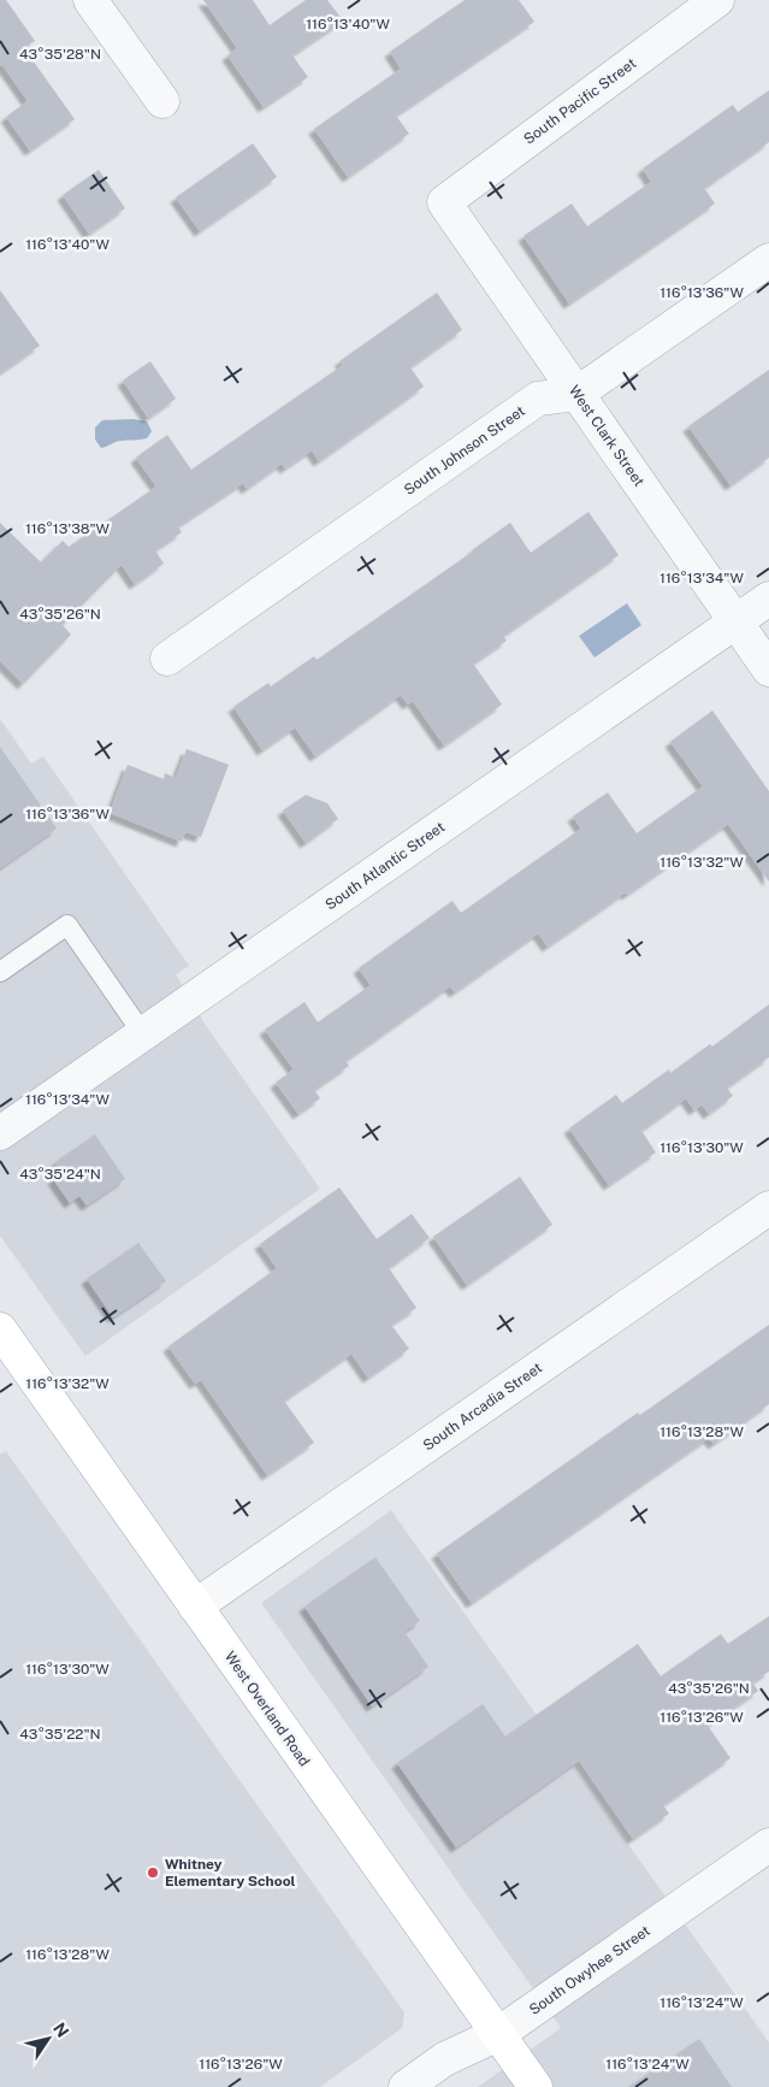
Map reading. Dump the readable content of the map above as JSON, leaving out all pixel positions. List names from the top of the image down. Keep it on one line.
{"streets":{"main road":["West Overland Road"],"street":["South Pacific Street","West Clark Street","South Johnson Street","South Atlantic Street","South Arcadia Street","South Owyhee Street"]},"crossings":[["South Pacific Street","West Clark Street"],["West Clark Street","South Johnson Street"],["West Clark Street","South Atlantic Street"],["South Arcadia Street","West Overland Road"],["West Overland Road","South Owyhee Street"]],"places":["Whitney Elementary School"],"north":"top right","coordinates":["116°13'40\"W","43°35'28\"N","116°13'36\"W","116°13'38\"W","116°13'34\"W","43°35'26\"N","116°13'32\"W","116°13'30\"W","43°35'24\"N","116°13'28\"W","116°13'26\"W","43°35'22\"N","116°13'24\"W"]}
